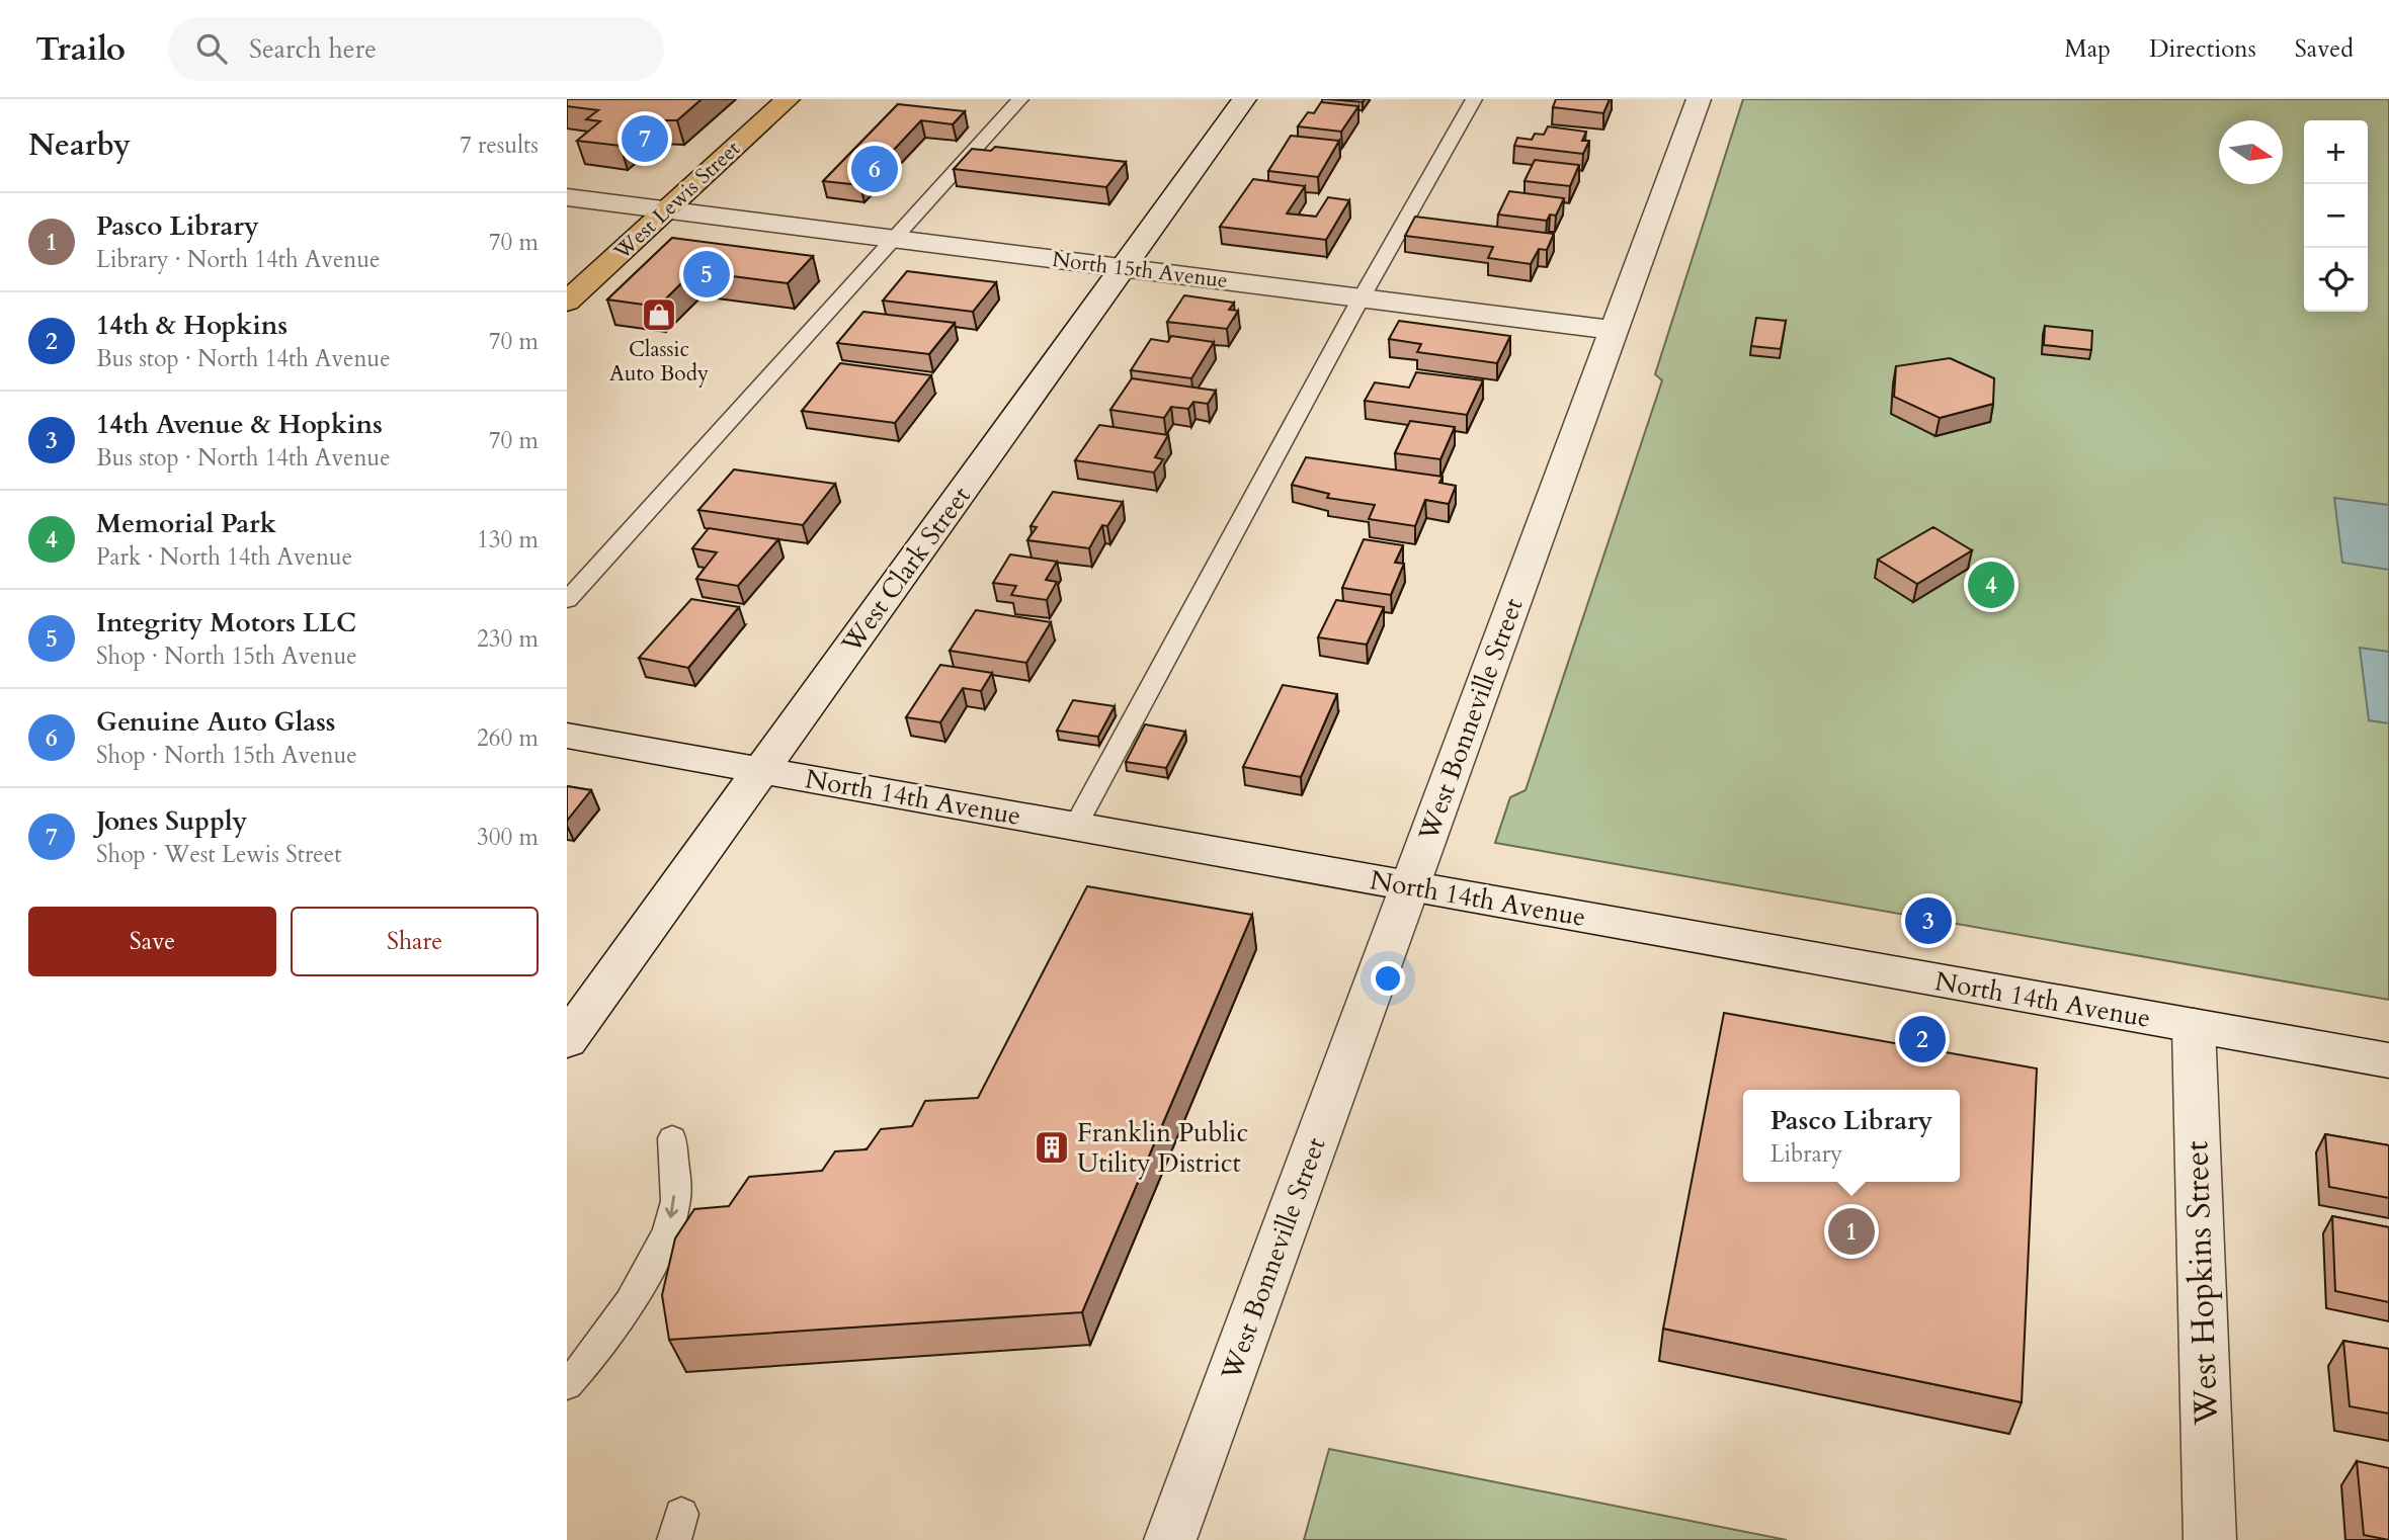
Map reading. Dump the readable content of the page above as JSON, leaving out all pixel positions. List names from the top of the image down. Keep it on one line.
{"streets":{"main road":["West Lewis Street"],"street":["North 15th Avenue","West Clark Street","West Bonneville Street","North 14th Avenue","West Hopkins Street"]},"crossings":[["West Lewis Street","North 15th Avenue"],["North 15th Avenue","West Clark Street"],["North 15th Avenue","West Bonneville Street"],["West Clark Street","North 14th Avenue"],["West Bonneville Street","North 14th Avenue"],["North 14th Avenue","West Hopkins Street"]],"places":{"shop":["Classic Auto Body"],"building":["Franklin Public Utility District"]},"north":"right","page":{"header":"Trailo","search":"Search here","nav":["Map","Directions","Saved"],"heading":["Nearby","7 results"],"pins":["7","6","5","4","3","2","1"],"map_buttons":["+","−"],"list":[{"mark":"1","name":"Pasco Library","note":"Library · North 14th Avenue","value":"70 m"},{"mark":"2","name":"14th & Hopkins","note":"Bus stop · North 14th Avenue","value":"70 m"},{"mark":"3","name":"14th Avenue & Hopkins","note":"Bus stop · North 14th Avenue","value":"70 m"},{"mark":"4","name":"Memorial Park","note":"Park · North 14th Avenue","value":"130 m"},{"mark":"5","name":"Integrity Motors LLC","note":"Shop · North 15th Avenue","value":"230 m"},{"mark":"6","name":"Genuine Auto Glass","note":"Shop · North 15th Avenue","value":"260 m"},{"mark":"7","name":"Jones Supply","note":"Shop · West Lewis Street","value":"300 m"}],"buttons":["Save","Share"],"popup":["Pasco Library","Library"]}}
